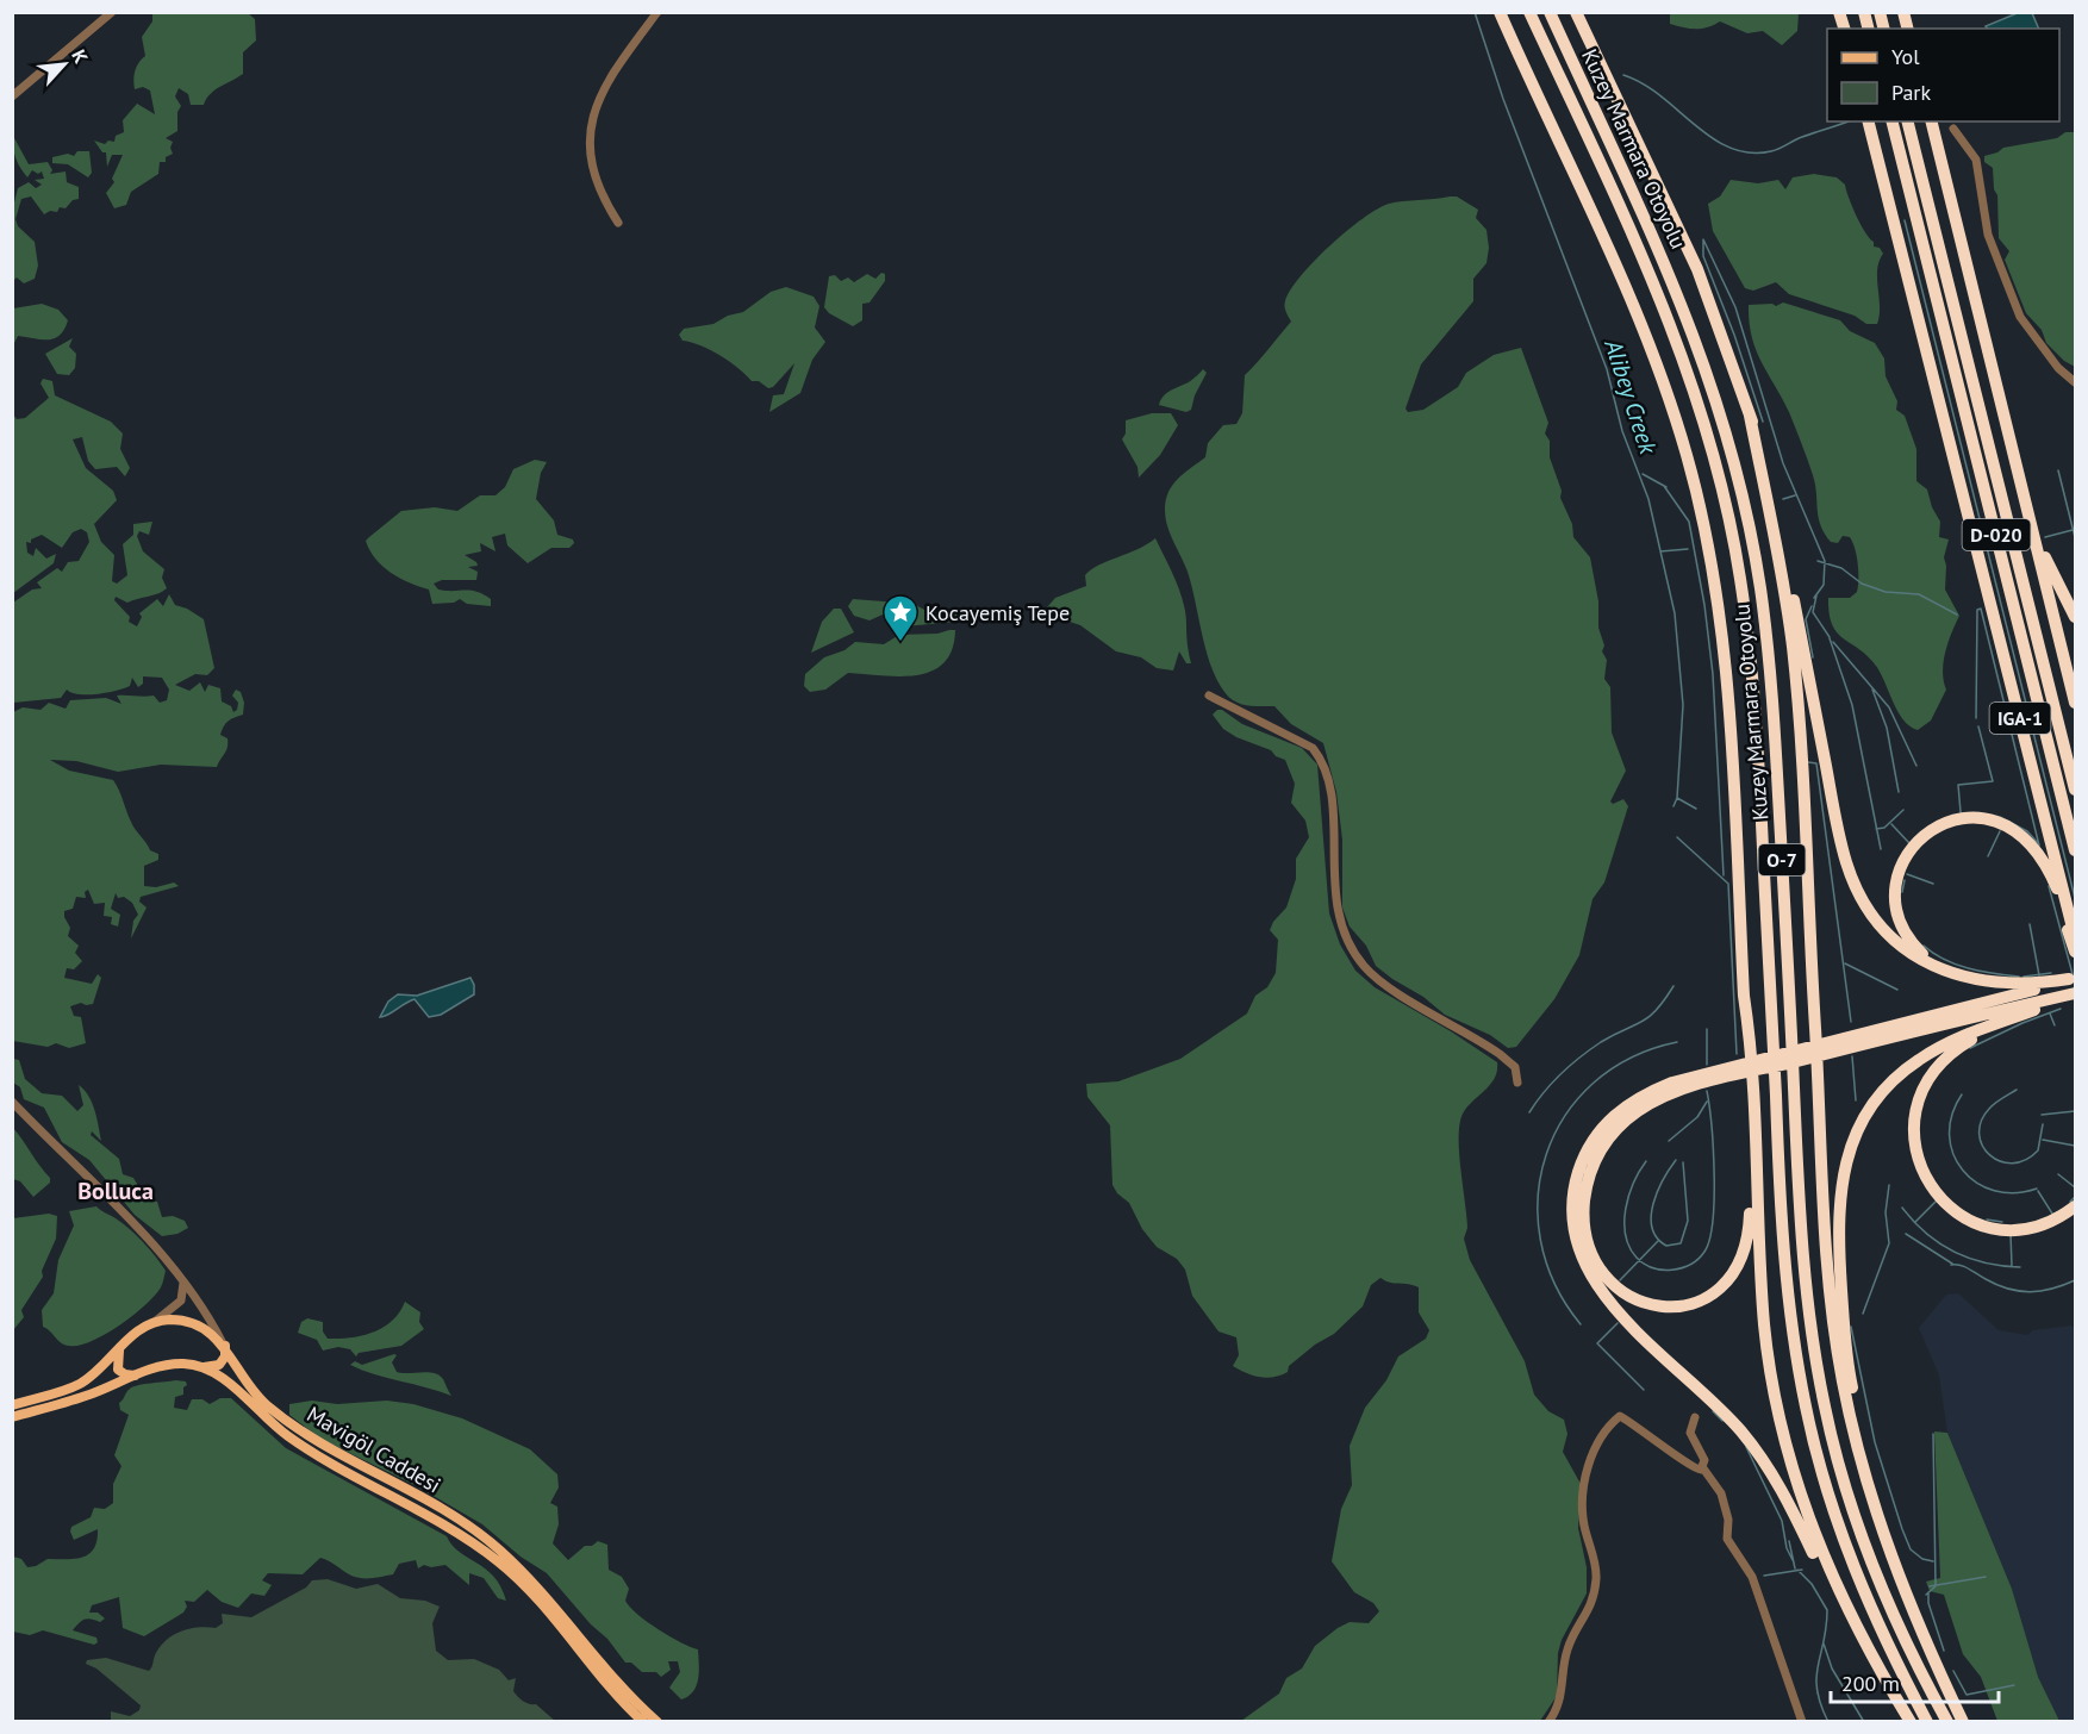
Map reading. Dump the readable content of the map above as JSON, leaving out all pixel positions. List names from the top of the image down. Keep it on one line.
{"streets":{"highway":["Kuzey Marmara Otoyolu","D-020","IGA-1","O-7"],"main road":["Mavigöl Caddesi"]},"districts":["Bolluca"],"water":["Alibey Creek"],"places":{"place":["Kocayemiş Tepe"]},"legend":["Yol","Park"],"scale_bar":"200 m","north":"top right"}
